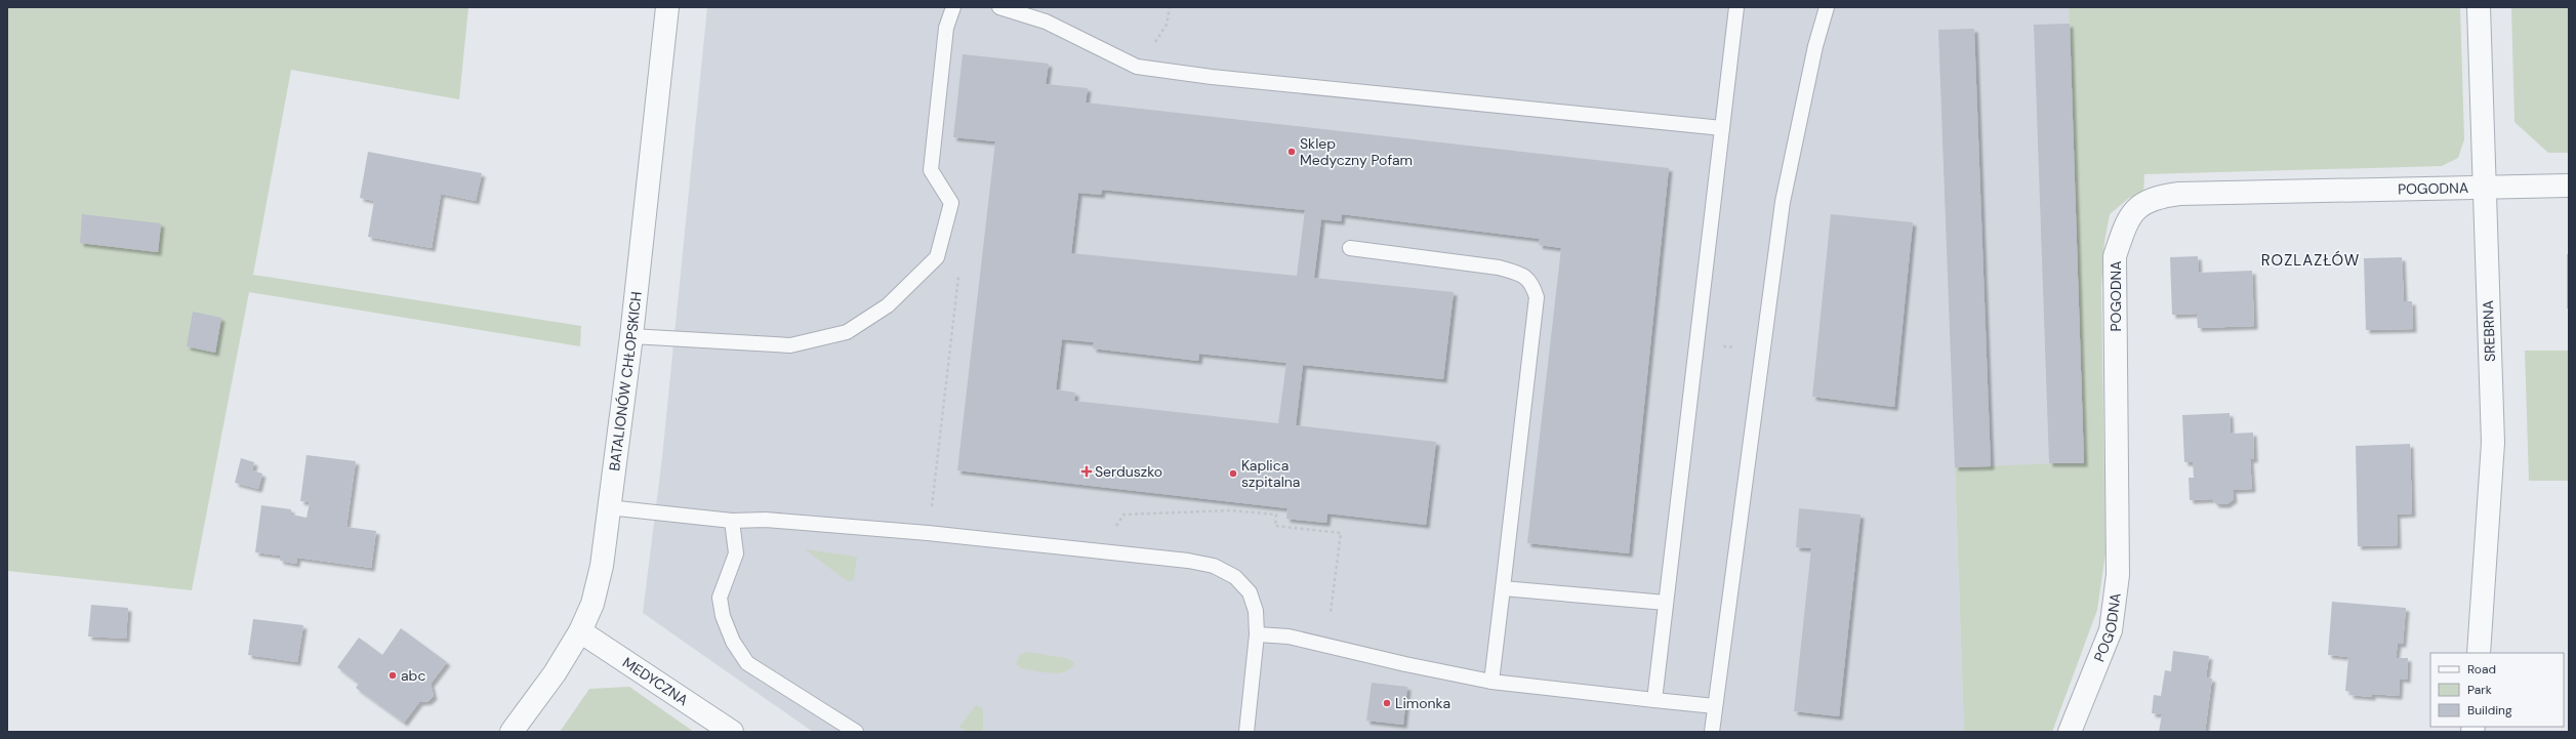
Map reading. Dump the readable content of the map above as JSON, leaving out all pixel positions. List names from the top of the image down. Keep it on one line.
{"streets":{"street":["POGODNA","SREBRNA","BATALIONÓW CHŁOPSKICH","MEDYCZNA"]},"crossings":[["POGODNA","SREBRNA"],["BATALIONÓW CHŁOPSKICH","MEDYCZNA"]],"districts":["ROZLAZŁÓW"],"places":{"other":["Sklep Medyczny Pofam","Kaplica szpitalna","abc","Limonka"],"health":["Serduszko"]},"legend":["Road","Park","Building"]}
